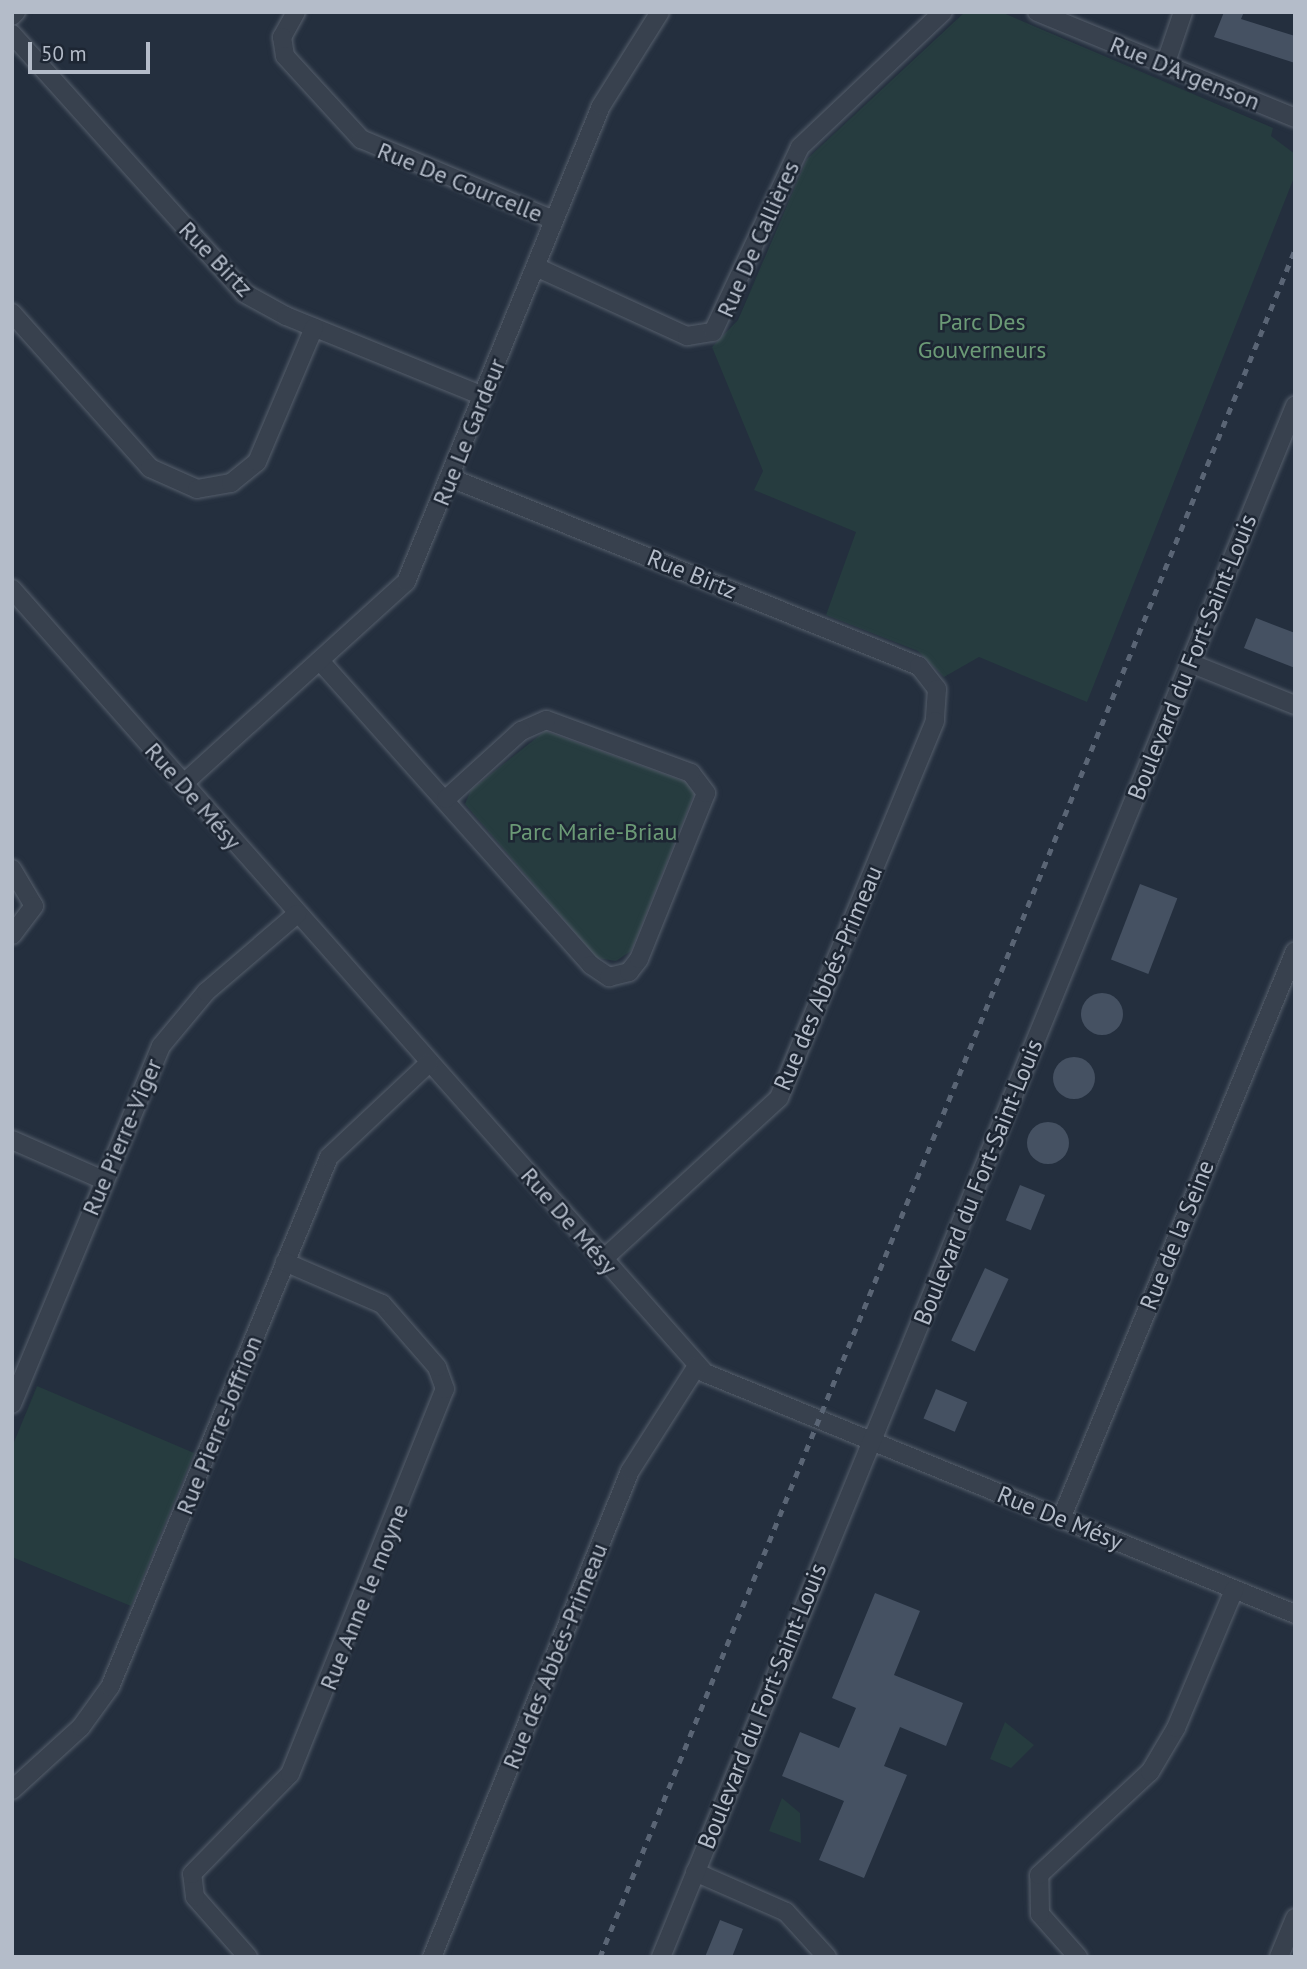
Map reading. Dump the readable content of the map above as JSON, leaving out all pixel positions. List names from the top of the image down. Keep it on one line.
{"streets":{"street":["Rue D'Argenson","Rue De Courcelle","Rue De Callières","Rue Birtz","Rue Le Gardeur","Boulevard du Fort-Saint-Louis","Rue De Mésy","Rue des Abbés-Primeau","Rue Pierre-Viger","Rue de la Seine","Rue Pierre-Joffrion","Rue Anne le moyne"]},"crossings":[["Rue De Courcelle","Rue Le Gardeur"],["Rue De Callières","Rue Le Gardeur"],["Rue Birtz","Rue Le Gardeur"],["Rue Birtz","Rue des Abbés-Primeau"],["Rue Le Gardeur","Rue De Mésy"],["Boulevard du Fort-Saint-Louis","Rue De Mésy"],["Rue De Mésy","Rue des Abbés-Primeau"],["Rue De Mésy","Rue Pierre-Viger"],["Rue De Mésy","Rue de la Seine"],["Rue De Mésy","Rue Pierre-Joffrion"],["Rue Pierre-Joffrion","Rue Anne le moyne"]],"parks":["Parc Des Gouverneurs","Parc Marie-Briau"],"scale_bar":"50 m"}
